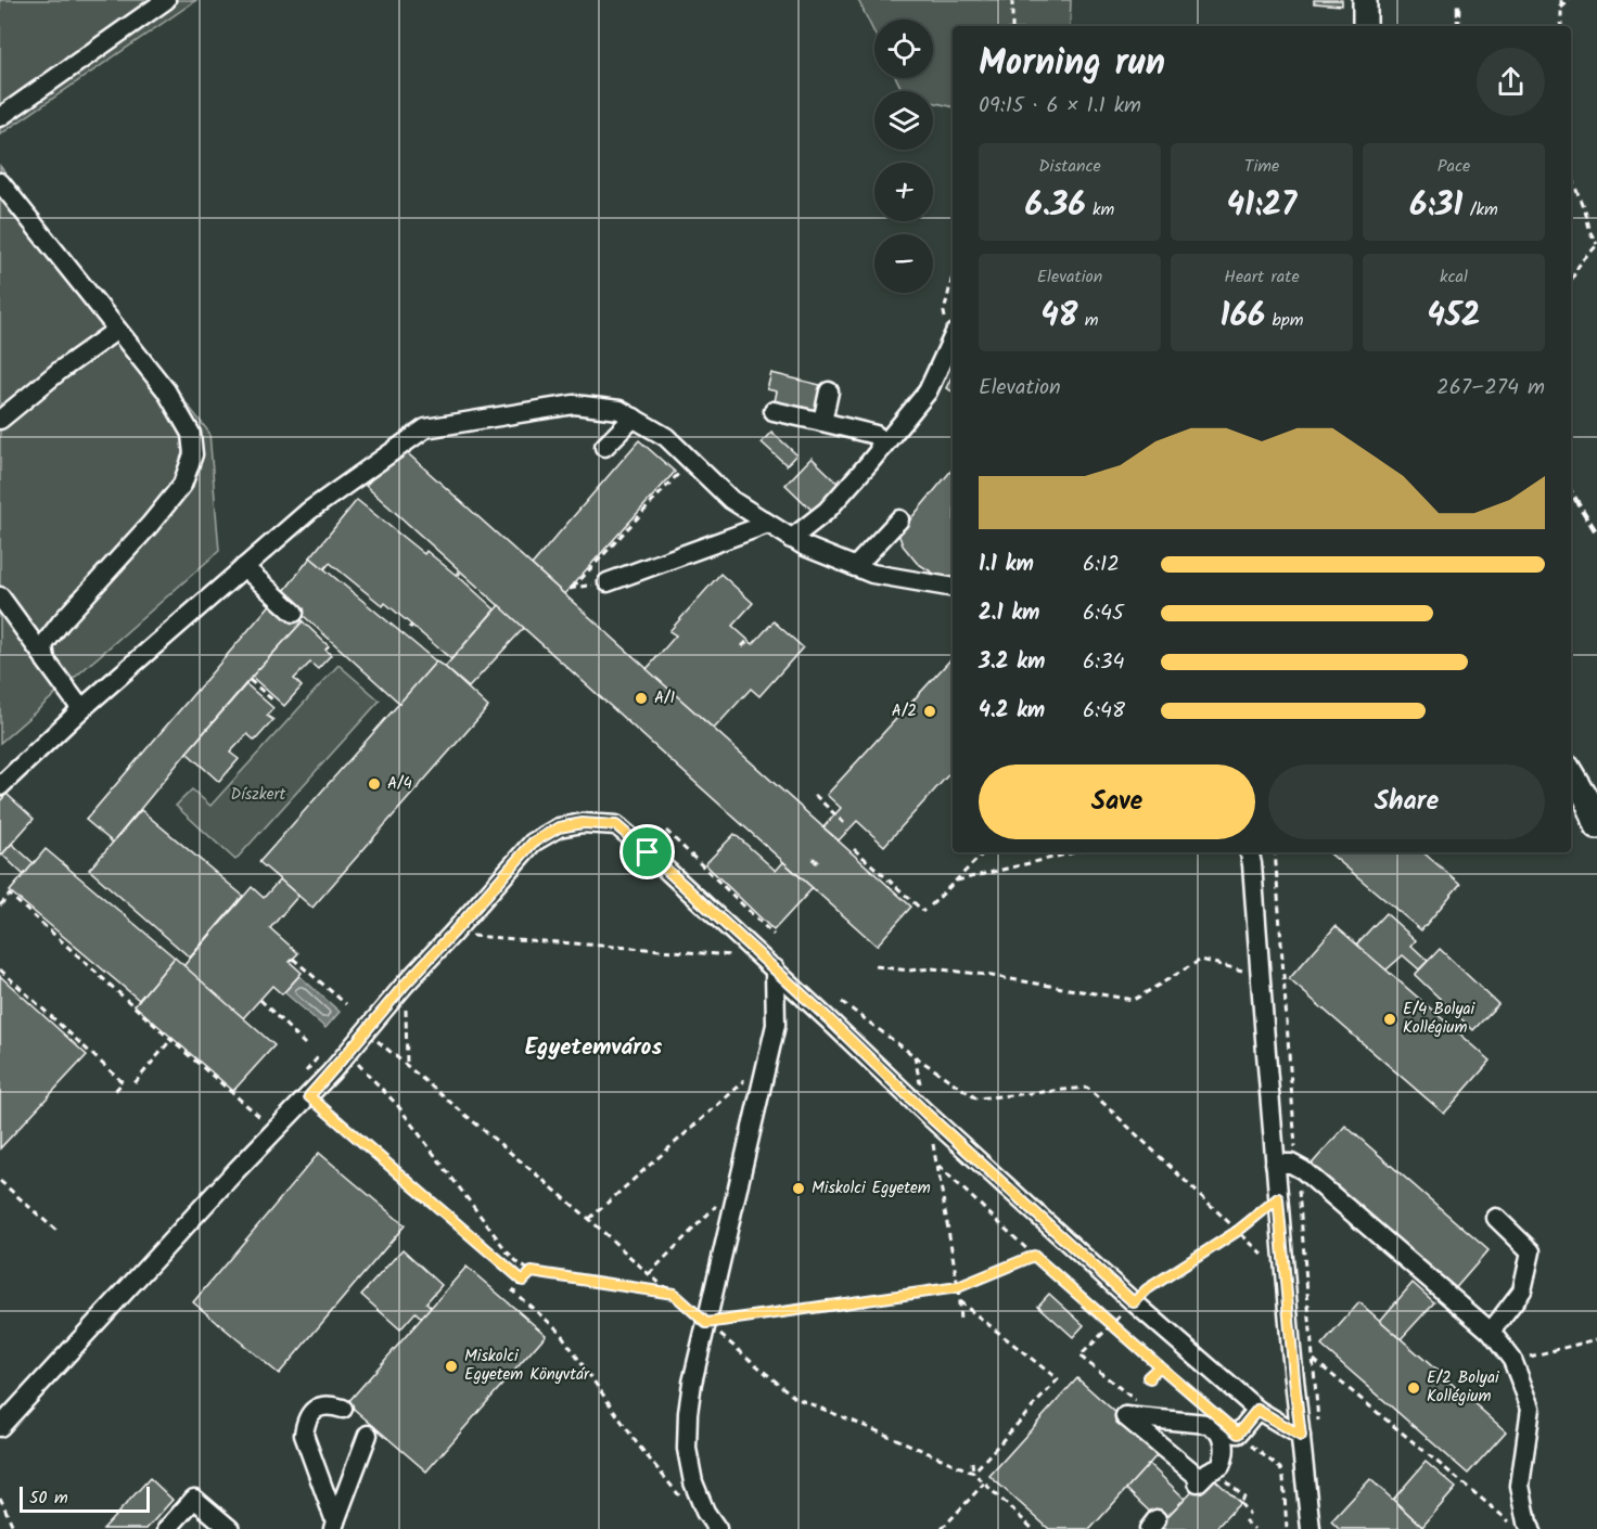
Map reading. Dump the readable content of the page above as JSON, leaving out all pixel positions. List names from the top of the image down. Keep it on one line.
{"districts":["Egyetemváros"],"parks":["Díszkert"],"places":["A/1","A/2","A/4","E/4 Bolyai Kollégium","Miskolci Egyetem","Miskolci Egyetem Könyvtár","E/2 Bolyai Kollégium"],"scale_bar":"50 m","page":{"map_buttons":["+","−"],"heading":["Morning run","09:15 · 6 × 1.1 km"],"stats":[["Distance","6.36 km"],["Time","41:27"],["Pace","6:31 /km"],["Elevation","48 m"],["Heart rate","166 bpm"],["kcal","452"]],"chart":["Elevation","267–274 m"],"list":[{"name":"1.1 km","note":"6:12"},{"name":"2.1 km","note":"6:45"},{"name":"3.2 km","note":"6:34"},{"name":"4.2 km","note":"6:48"}],"buttons":["Save","Share"],"scale":"50 m"}}
